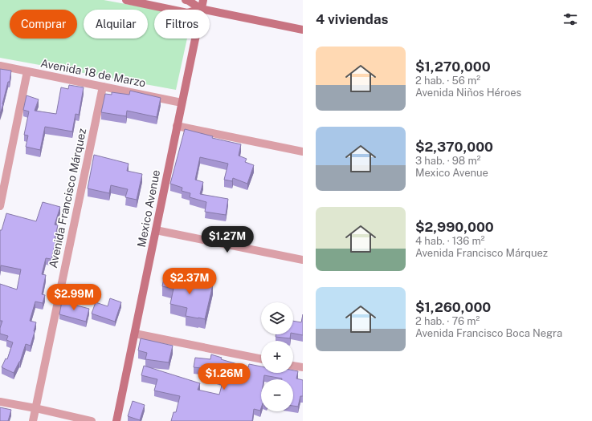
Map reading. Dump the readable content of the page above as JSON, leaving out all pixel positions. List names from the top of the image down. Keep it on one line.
{"streets":{"main road":["Mexico Avenue"],"street":["Avenida 18 de Marzo","Avenida Francisco Márquez"]},"crossings":[["Avenida 18 de Marzo","Avenida Francisco Márquez"],["Avenida 18 de Marzo","Mexico Avenue"]],"page":{"heading":"4 viviendas","chip":["Comprar","Alquilar","Filtros"],"list":[{"name":"$1,270,000","note":"2 hab. · 56 m² · Avenida Niños Héroes"},{"name":"$2,370,000","note":"3 hab. · 98 m² · Mexico Avenue"},{"name":"$2,990,000","note":"4 hab. · 136 m² · Avenida Francisco Márquez"},{"name":"$1,260,000","note":"2 hab. · 76 m² · Avenida Francisco Boca Negra"}],"price":["$1.27M","$2.37M","$2.99M","$1.26M"],"map_buttons":["+","−"]}}
